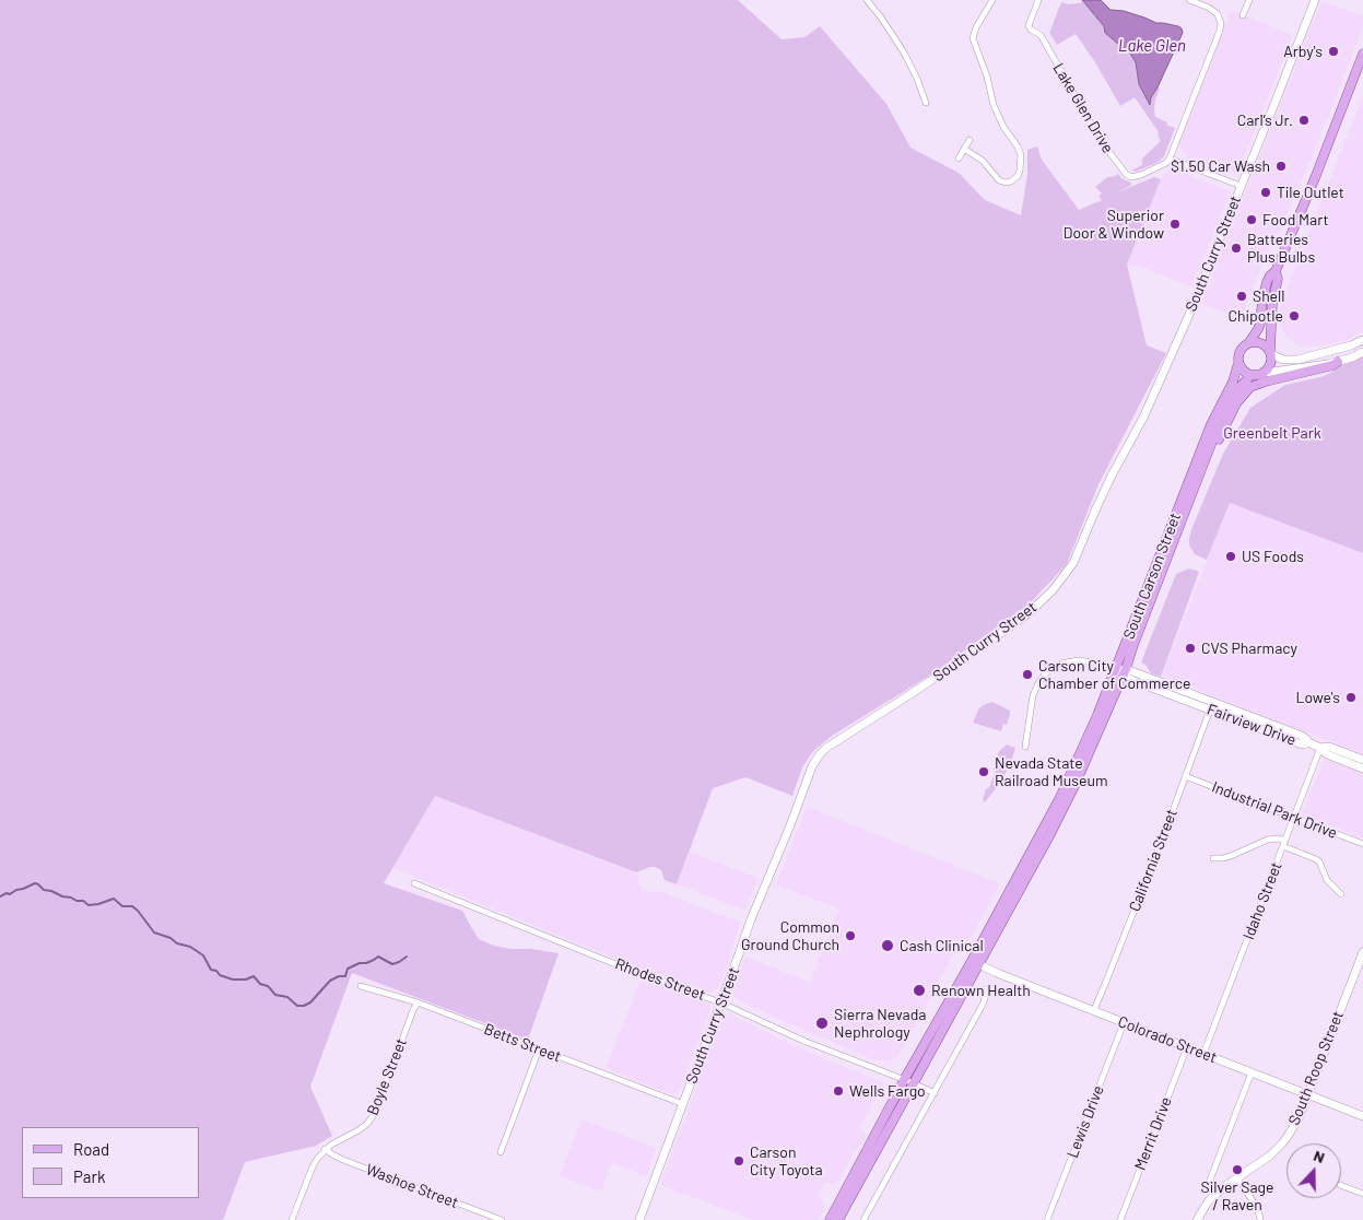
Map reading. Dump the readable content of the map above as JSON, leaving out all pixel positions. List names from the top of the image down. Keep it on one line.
{"streets":{"main road":["South Carson Street"],"street":["Lake Glen Drive","South Curry Street","Fairview Drive","Industrial Park Drive","California Street","Idaho Street","Rhodes Street","Colorado Street","Betts Street","South Roop Street","Boyle Street","Lewis Drive","Merrit Drive","Washoe Street"]},"crossings":[["South Curry Street","Rhodes Street"],["South Curry Street","Betts Street"],["South Carson Street","Fairview Drive"],["South Carson Street","Rhodes Street"],["South Carson Street","Colorado Street"],["Fairview Drive","California Street"],["Fairview Drive","Idaho Street"],["Industrial Park Drive","California Street"],["Industrial Park Drive","Idaho Street"],["California Street","Colorado Street"],["Idaho Street","Colorado Street"],["Colorado Street","South Roop Street"],["Colorado Street","Lewis Drive"],["Colorado Street","Merrit Drive"],["Betts Street","Boyle Street"],["Boyle Street","Washoe Street"]],"water":["Lake Glen"],"parks":["Greenbelt Park"],"places":["Arby's","Carl’s Jr.","$1.50 Car Wash","Tile Outlet","Food Mart","Superior Door & Window","Batteries Plus Bulbs","Shell","Chipotle","US Foods","CVS Pharmacy","Carson City Chamber of Commerce","Lowe's","Nevada State Railroad Museum","Common Ground Church","Cash Clinical","Renown Health","Sierra Nevada Nephrology","Wells Fargo","Carson City Toyota","Silver Sage / Raven"],"legend":["Road","Park"],"north":"top"}
